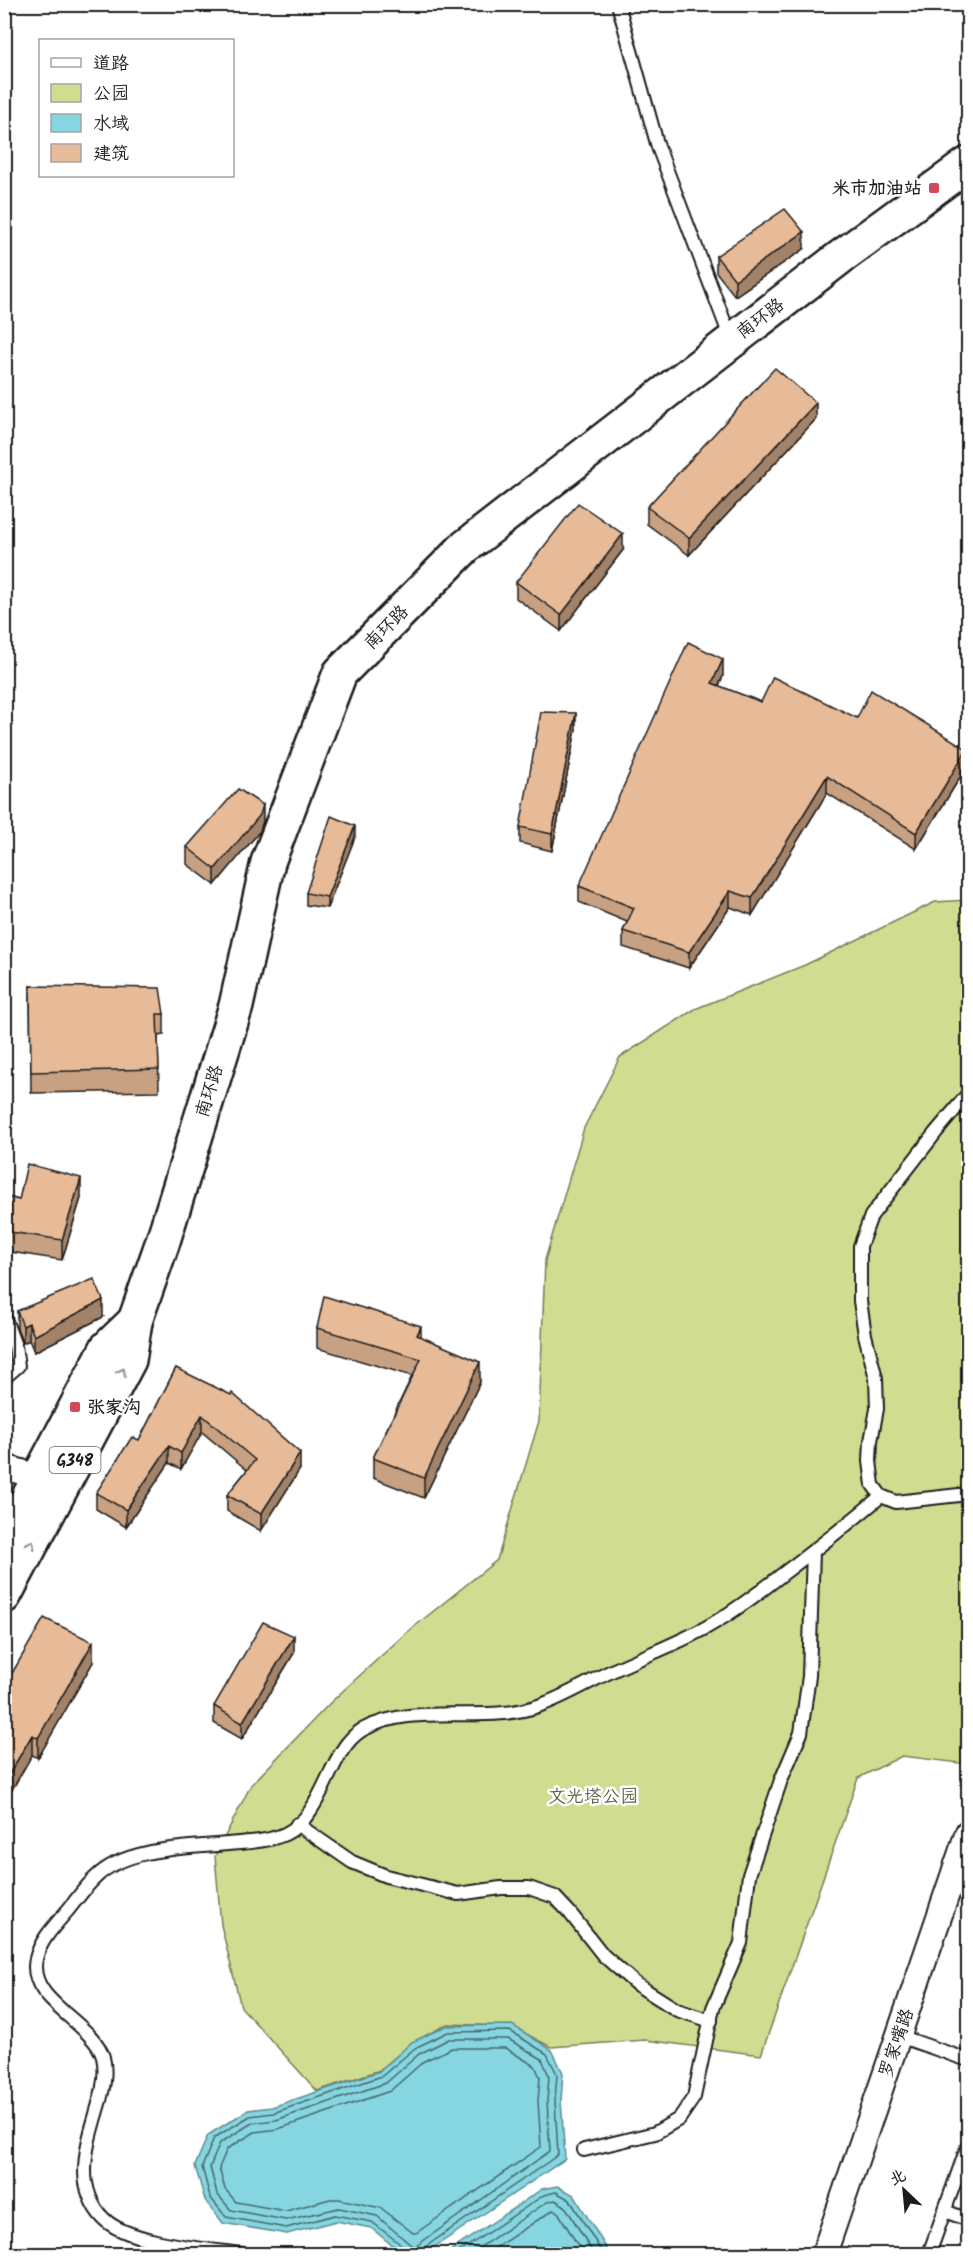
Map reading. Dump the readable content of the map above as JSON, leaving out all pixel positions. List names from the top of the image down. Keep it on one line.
{"streets":{"main road":["南环路","G348"],"street":["罗家嘴路"]},"parks":["文光塔公园"],"places":{"transit":["米市加油站","张家沟"]},"legend":["道路","公园","水域","建筑"],"north":"top left"}
